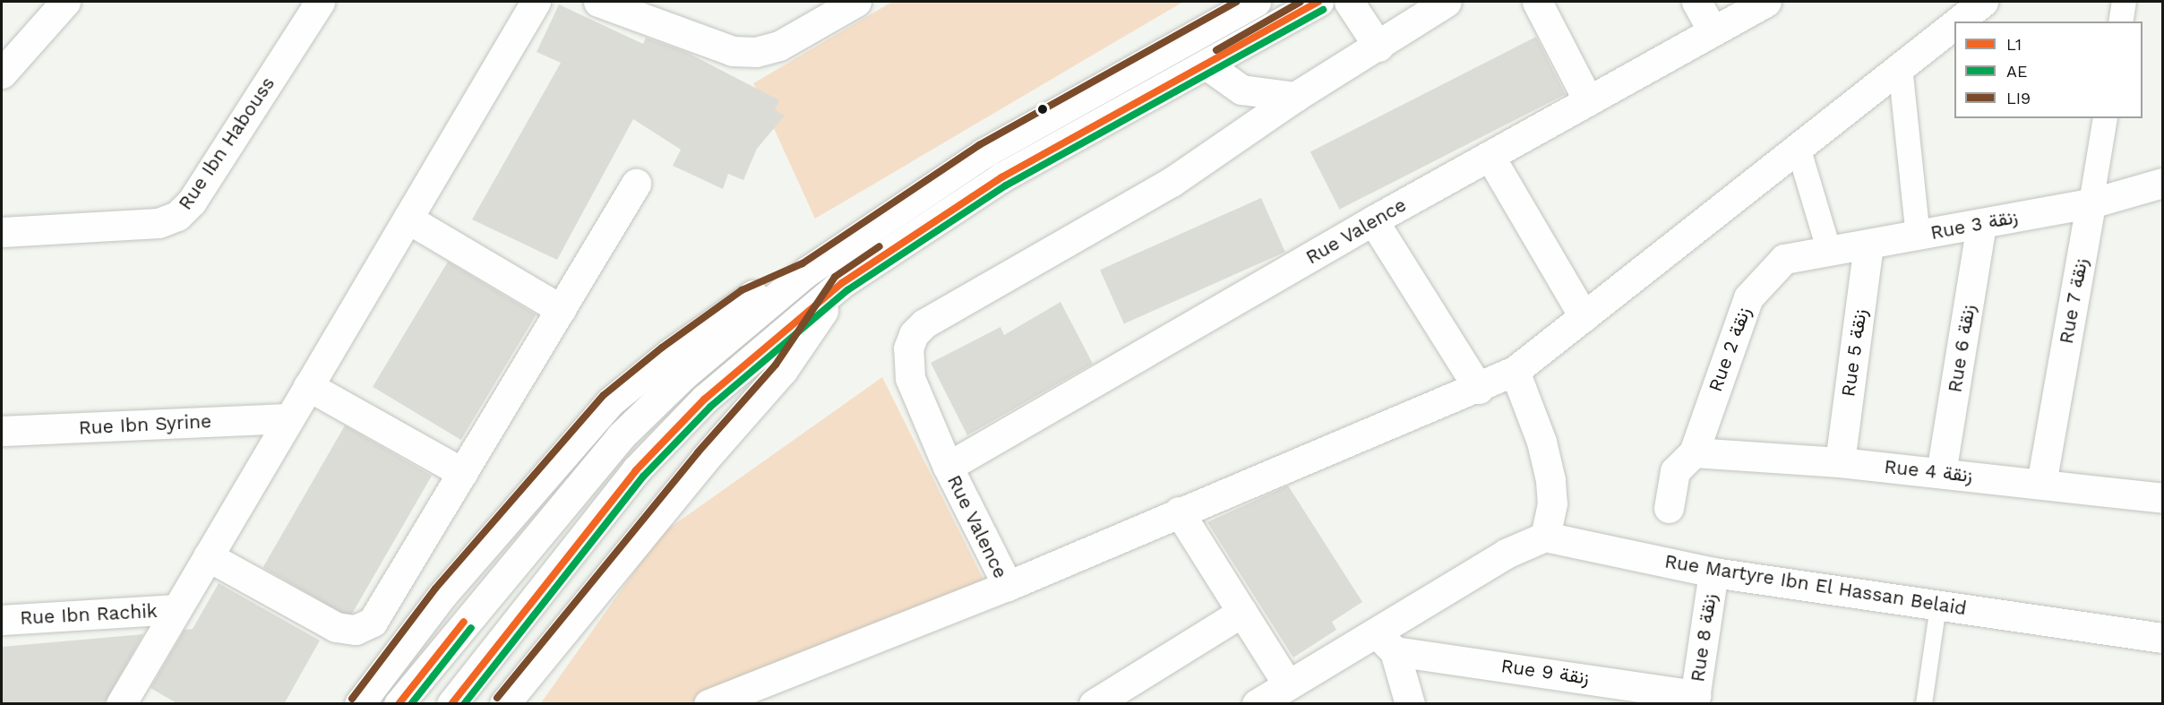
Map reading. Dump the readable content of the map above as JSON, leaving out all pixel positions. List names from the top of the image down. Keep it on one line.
{"streets":{"main road":["Rue Ibn Habouss","Rue 3 زنقة","Rue Valence","Rue 7 زنقة","Rue 6 زنقة","Rue 2 زنقة","Rue 5 زنقة","Rue Ibn Syrine","Rue 4 زنقة","Rue Martyre Ibn El Hassan Belaid","Rue Ibn Rachik","Rue 8 زنقة","Rue 9 زنقة"]},"crossings":[["Rue 3 زنقة","Rue 7 زنقة"],["Rue 3 زنقة","Rue 6 زنقة"],["Rue 3 زنقة","Rue 2 زنقة"],["Rue 3 زنقة","Rue 5 زنقة"],["Rue 7 زنقة","Rue 4 زنقة"],["Rue 6 زنقة","Rue 4 زنقة"],["Rue 2 زنقة","Rue 4 زنقة"],["Rue 5 زنقة","Rue 4 زنقة"],["Rue Martyre Ibn El Hassan Belaid","Rue 8 زنقة"],["Rue 8 زنقة","Rue 9 زنقة"]],"lines":["transit line L1","transit line LI9","transit line AE"],"legend":["L1","AE","LI9"]}
